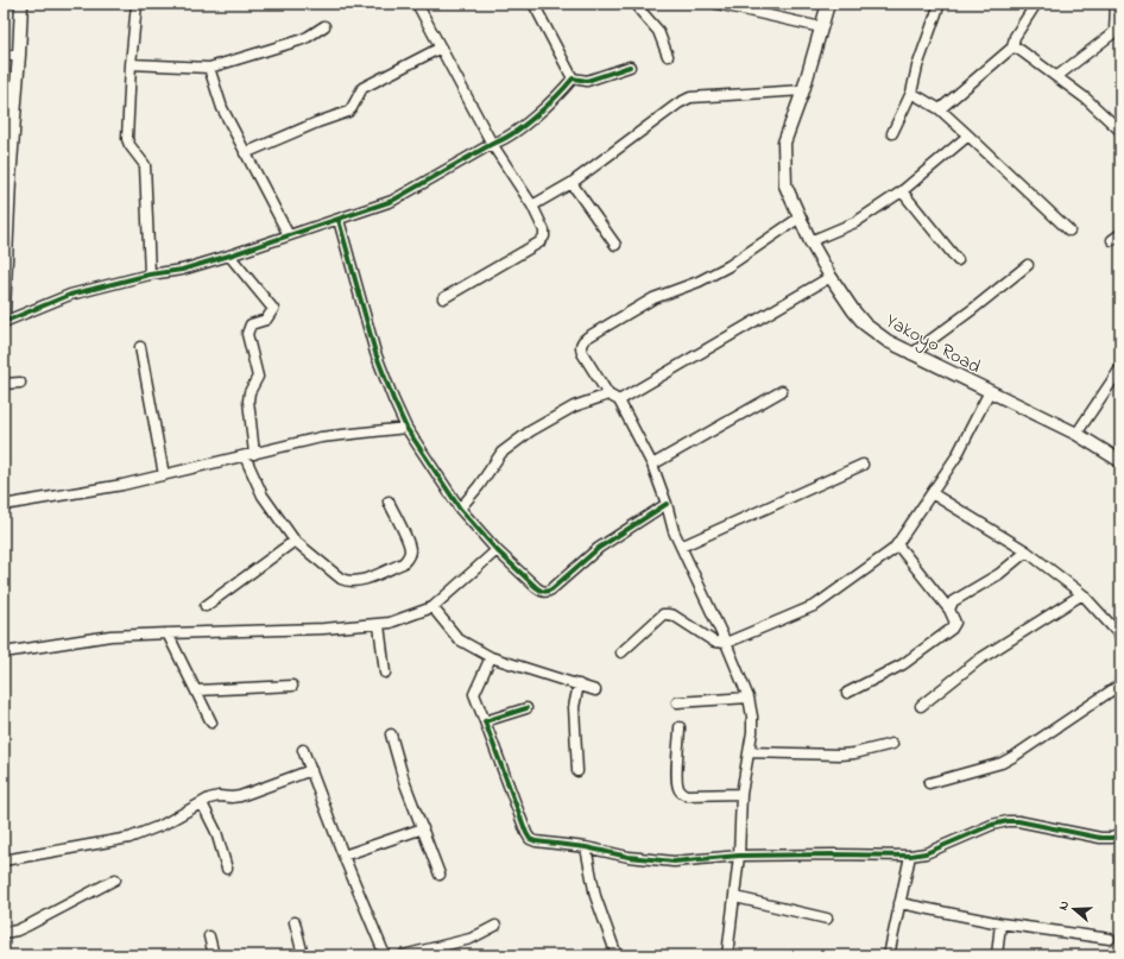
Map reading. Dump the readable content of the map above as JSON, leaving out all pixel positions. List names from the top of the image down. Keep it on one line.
{"streets":{"main road":["Yakoyo Road"]},"north":"left"}
